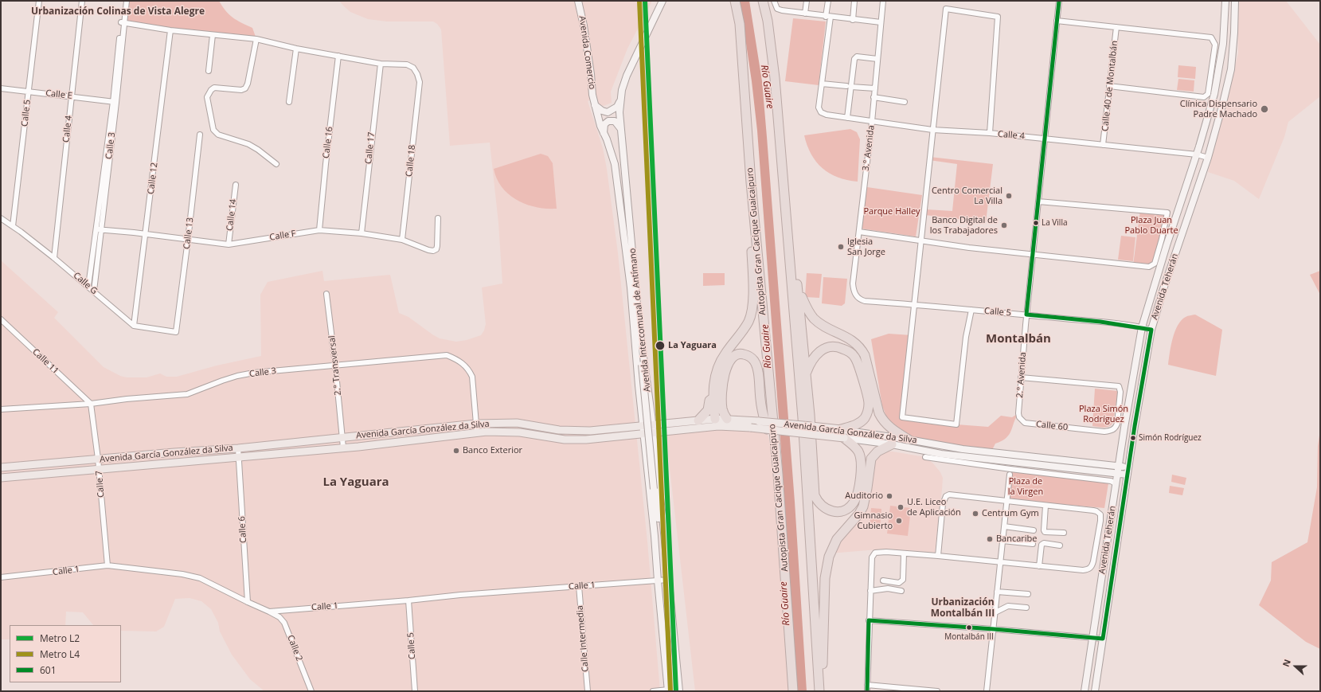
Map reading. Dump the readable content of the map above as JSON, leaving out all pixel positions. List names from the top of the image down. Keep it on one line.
{"streets":{"highway":["Autopista Gran Cacique Guaicaipuro"],"main road":["Avenida Comercio","Avenida Teherán","Avenida Intercomunal de Antímano","Avenida García González da Silva"],"street":["Calle 40 de Montalbán","Calle E","Calle 5","Calle 4","Calle 16","Calle 3","Calle 17","3.° Avenida","Calle 18","Calle 12","Calle 14","Calle 13","Calle F","Calle G","Calle 11","2.° Transversal","2.° Avenida","Calle 60","Calle 7","Calle 6","Calle 1","Calle Intermedia","Calle 2"]},"crossings":[["Avenida Comercio","Avenida Intercomunal de Antímano"],["Calle 40 de Montalbán","Calle 4"],["Calle E","Calle 5"],["Calle E","Calle 4"],["Calle E","Calle 3"],["Calle 5","3.° Avenida"],["Calle 5","Calle G"],["Calle 5","Avenida Teherán"],["Calle 5","2.° Avenida"],["Calle 5","Calle 1"],["Calle 4","3.° Avenida"],["Calle 4","Calle G"],["Calle 4","Avenida Teherán"],["Calle 4","2.° Avenida"],["Calle 16","Calle F"],["Calle 3","Calle F"],["Calle 3","Calle G"],["Calle 3","Calle 11"],["Calle 3","2.° Transversal"],["Calle 3","Avenida García González da Silva"],["Calle 3","Calle 7"],["Calle 17","Calle 18"],["Calle 17","Calle F"],["Calle 18","Calle F"],["Calle 12","Calle 13"],["Calle 12","Calle F"],["Calle 12","Calle G"],["Calle 14","Calle F"],["Calle 13","Calle F"],["Calle 13","Calle G"],["Avenida Teherán","Avenida García González da Silva"],["Avenida Intercomunal de Antímano","Avenida García González da Silva"],["Avenida Intercomunal de Antímano","Calle 1"],["Calle 11","Calle 7"],["2.° Transversal","Avenida García González da Silva"],["2.° Avenida","Calle 60"],["Avenida García González da Silva","Calle 7"],["Avenida García González da Silva","Calle 6"],["Calle 7","Calle 1"],["Calle 6","Calle 1"],["Calle 1","Calle Intermedia"],["Calle 1","Calle 2"]],"districts":["Urbanización Colinas de Vista Alegre","Montalbán","La Yaguara","Urbanización Montalbán III"],"water":["Río Guaire"],"parks":["Parque Halley","Plaza Juan Pablo Duarte","Plaza Simón Rodríguez","Plaza de la Virgen"],"places":["Clínica Dispensario Padre Machado","Centro Comercial La Villa","La Villa","Banco Digital de los Trabajadores","Iglesia San Jorge","La Yaguara","Simón Rodríguez","Banco Exterior","Auditorio","U.E. Liceo de Aplicación","Centrum Gym","Gimnasio Cubierto","Bancaribe","Montalbán III"],"lines":["metro line L2","metro line L4","transit line 601"],"legend":["Metro L2","Metro L4","601"],"north":"left"}
